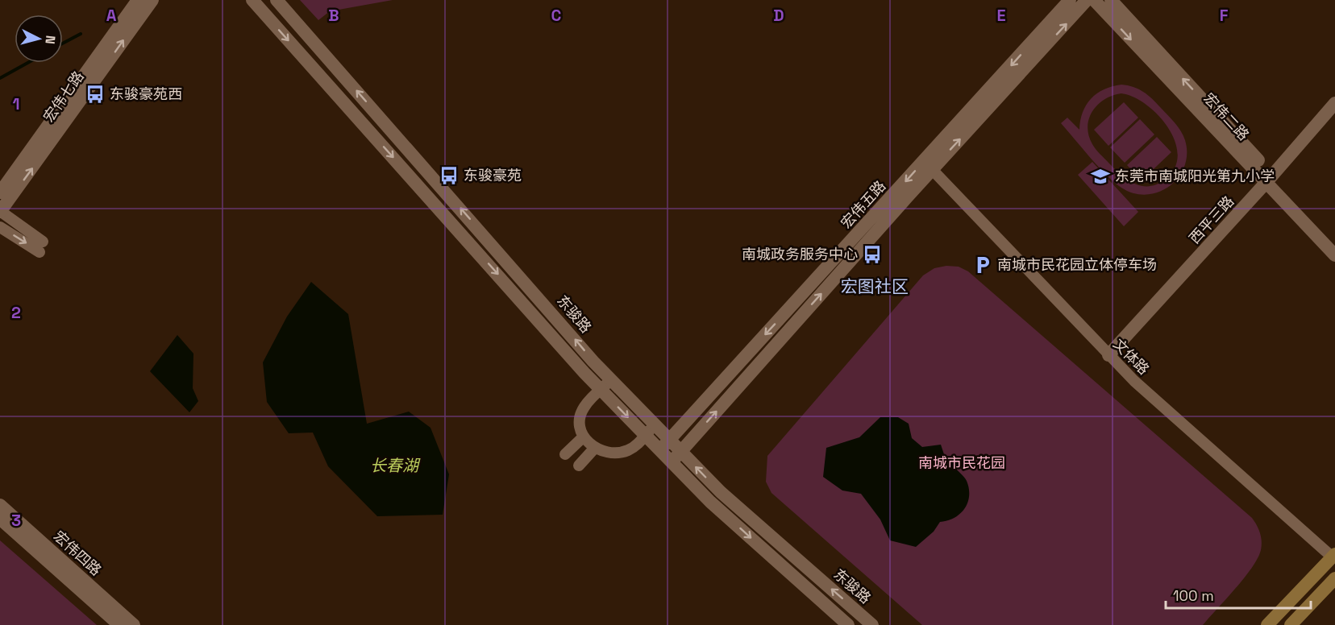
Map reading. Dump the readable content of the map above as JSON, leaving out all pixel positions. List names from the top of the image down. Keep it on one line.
{"streets":{"street":["宏伟七路","宏伟二路","宏伟五路","西平三路","东骏路","文体路","宏伟四路"]},"crossings":[["宏伟二路","西平三路"],["宏伟五路","东骏路"],["宏伟五路","文体路"],["西平三路","文体路"]],"districts":["宏图社区"],"water":["长春湖"],"parks":["南城市民花园"],"places":{"bus stop":["东骏豪苑西","东骏豪苑","南城政务服务中心"],"school or university":["东莞市南城阳光第九小学"],"parking":["南城市民花园立体停车场"]},"scale_bar":"100 m","north":"right","grid":{"columns":["A","B","C","D","E","F"],"rows":["1","2","3"]}}
